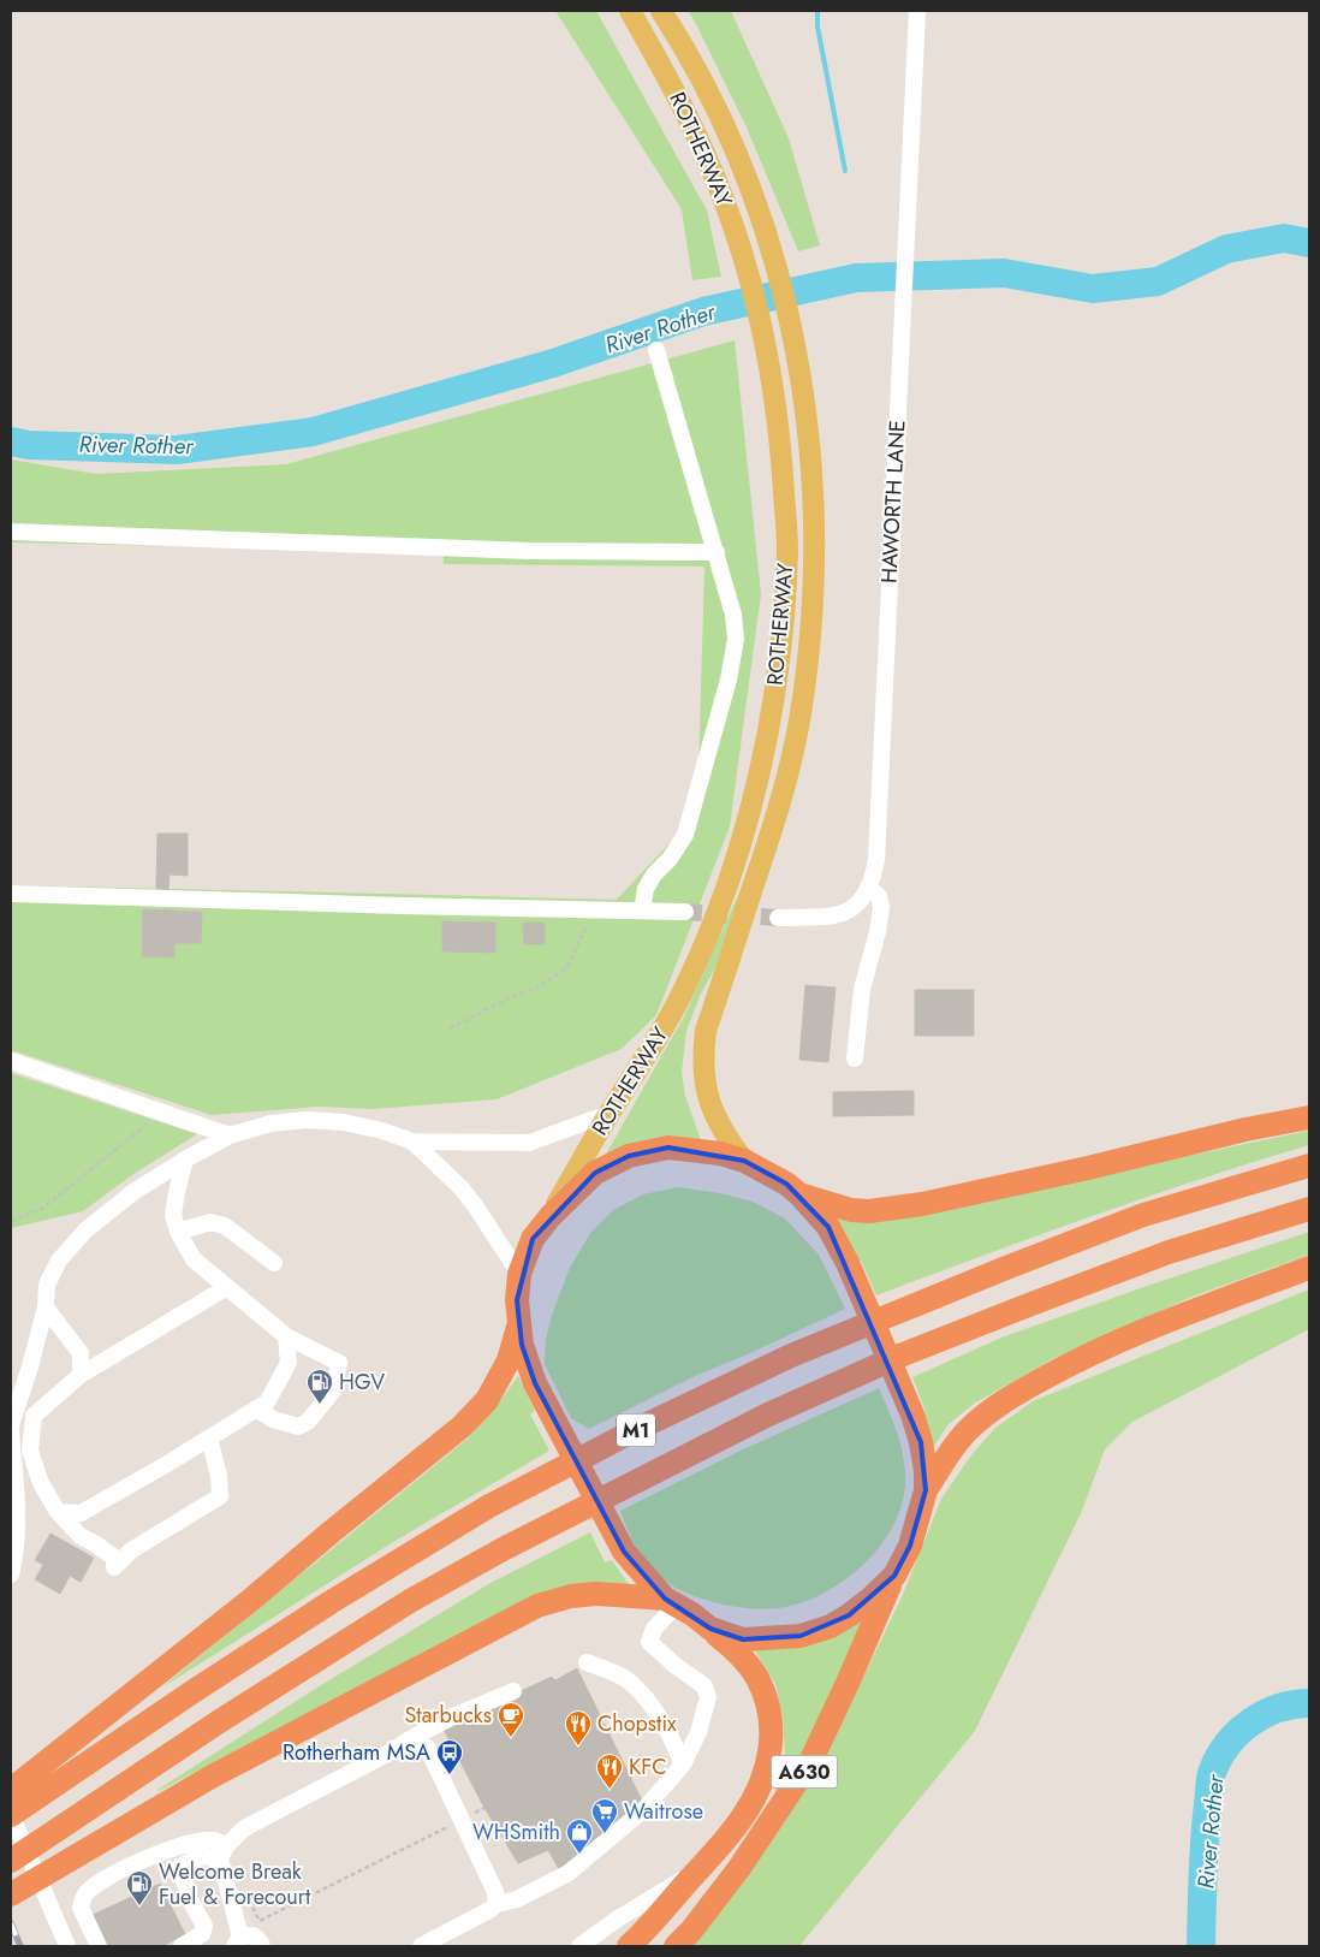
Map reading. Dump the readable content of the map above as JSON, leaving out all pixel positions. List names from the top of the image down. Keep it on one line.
{"streets":{"highway":["M1","A630"],"main road":["ROTHERWAY"],"lane":["HAWORTH LANE"]},"water":["River Rother"],"places":{"fuel station":["HGV","Welcome Break Fuel & Forecourt"],"cafe":["Starbucks"],"restaurant":["Chopstix","KFC"],"bus stop":["Rotherham MSA"],"supermarket":["Waitrose"],"shop":["WHSmith"]}}
